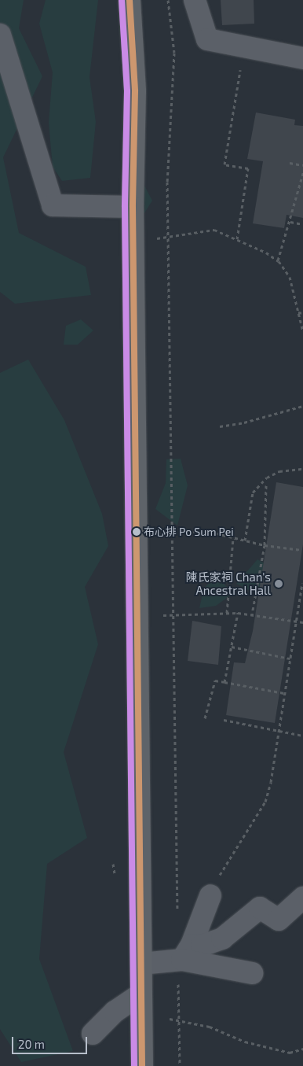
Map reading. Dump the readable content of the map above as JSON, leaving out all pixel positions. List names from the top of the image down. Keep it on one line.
{"places":["布心排 Po Sum Pei","陳氏家祠 Chan's Ancestral Hall"],"scale_bar":"20 m"}
